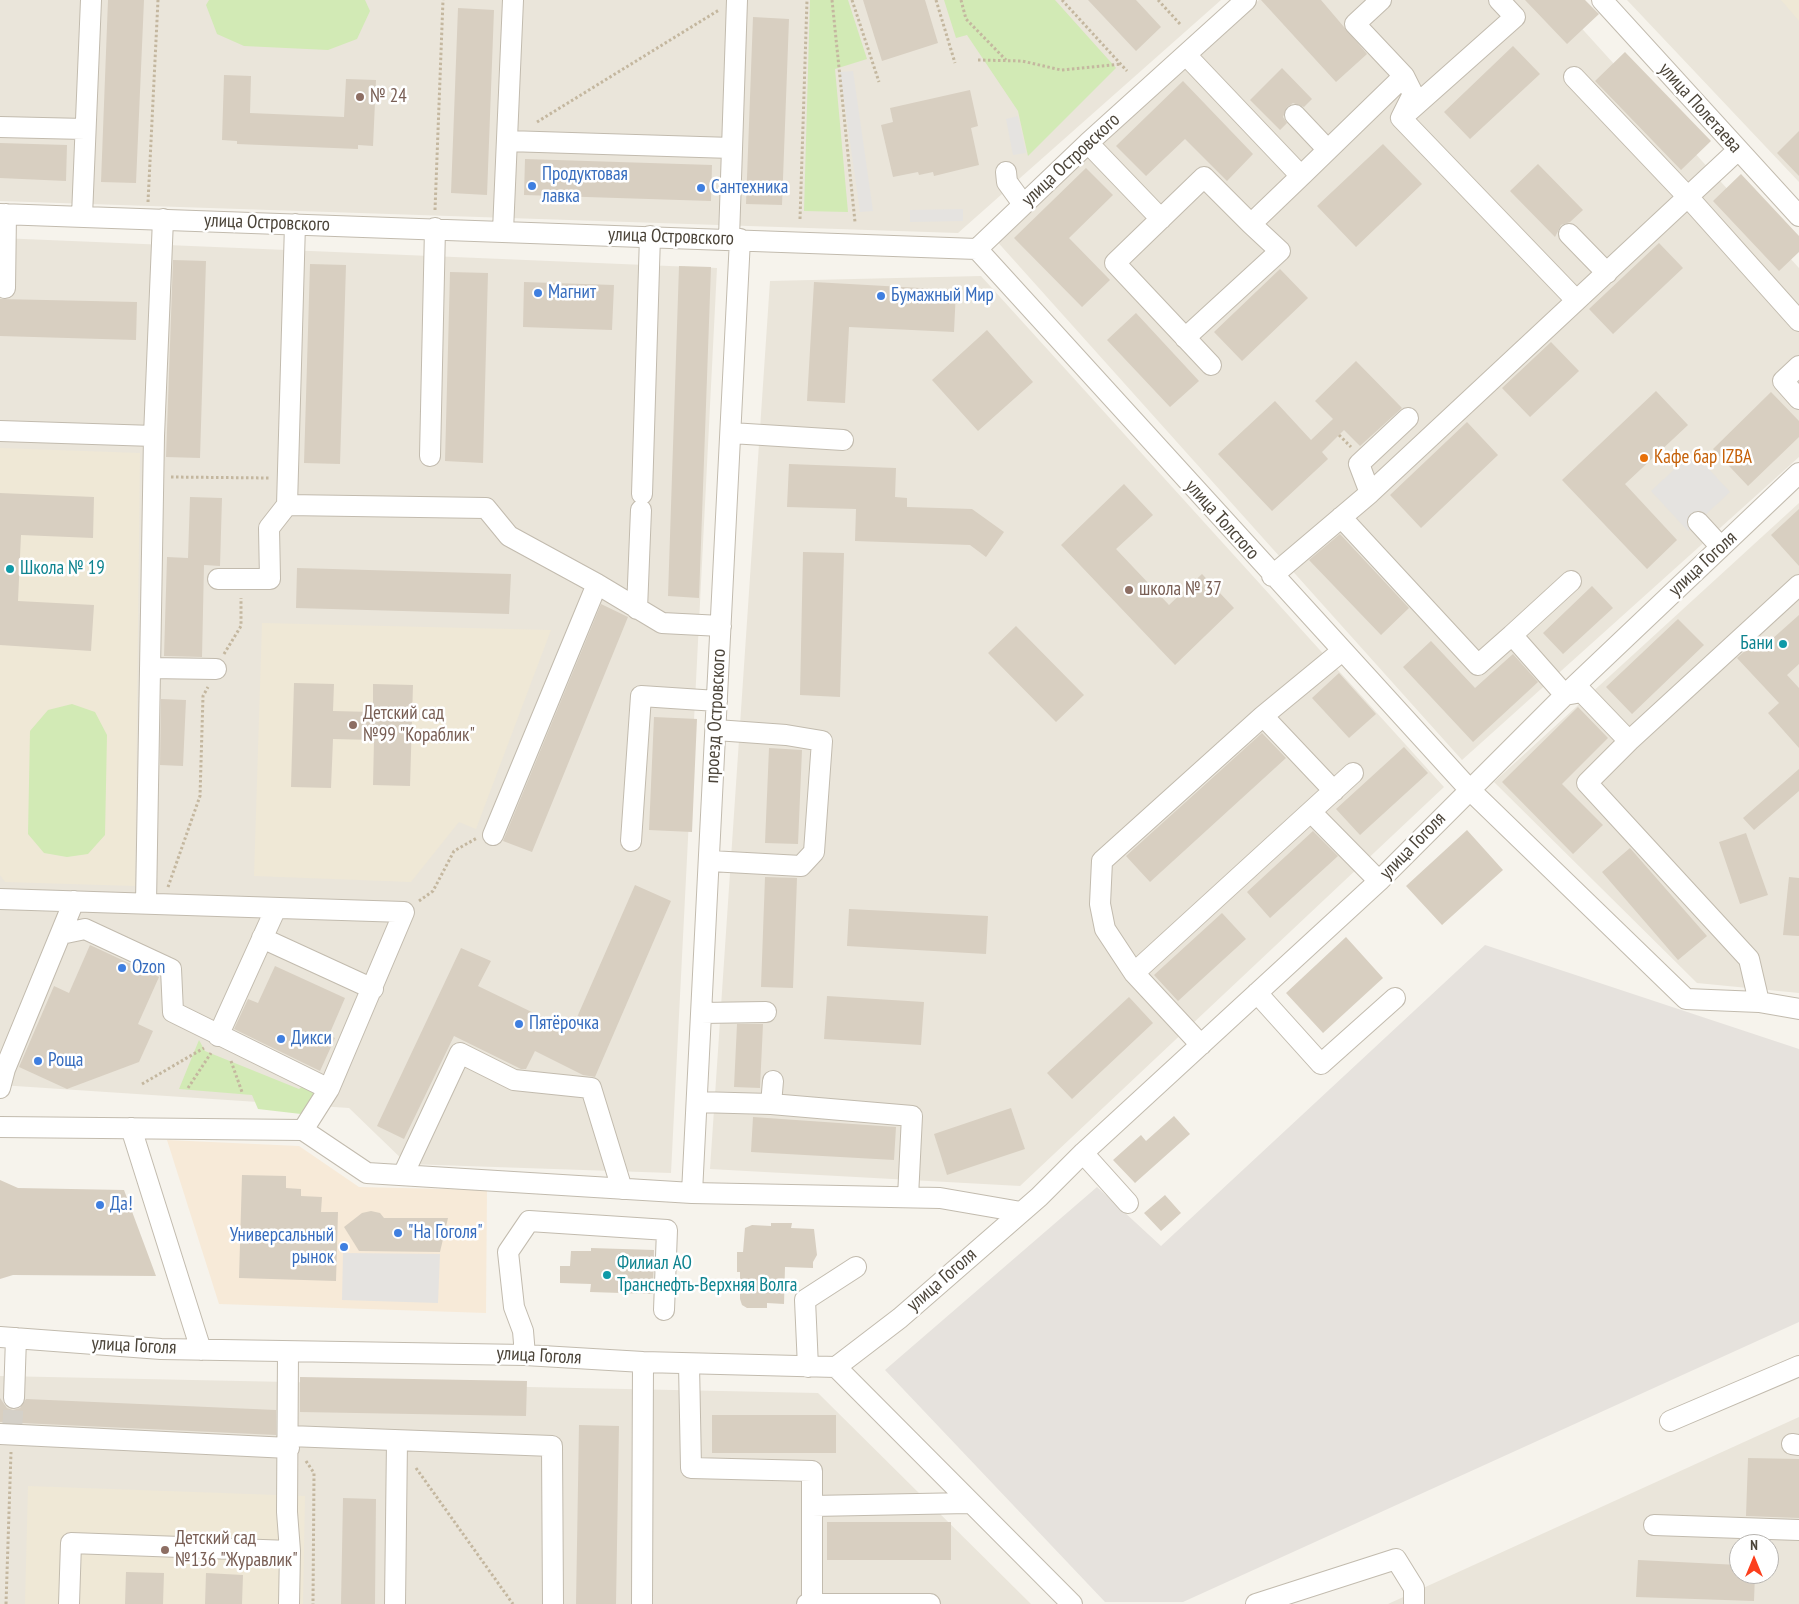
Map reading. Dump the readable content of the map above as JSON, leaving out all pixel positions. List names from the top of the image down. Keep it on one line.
{"streets":{"street":["улица Полетаева","улица Островского","улица Толстого","улица Гоголя","проезд Островского"]},"crossings":[["улица Островского","улица Толстого"],["улица Островского","проезд Островского"],["улица Толстого","улица Гоголя"]],"places":["№ 24","Продуктовая лавка","Сантехника","Магнит","Бумажный Мир","Кафе бар IZBA","Школа № 19","школа № 37","Бани","Детский сад №99 \"Кораблик\"","Ozon","Пятёрочка","Дикси","Роща","Да!","\"На Гоголя\"","Универсальный рынок","Филиал АО Транснефть-Верхняя Волга","Детский сад №136 \"Журавлик\""],"north":"top"}
